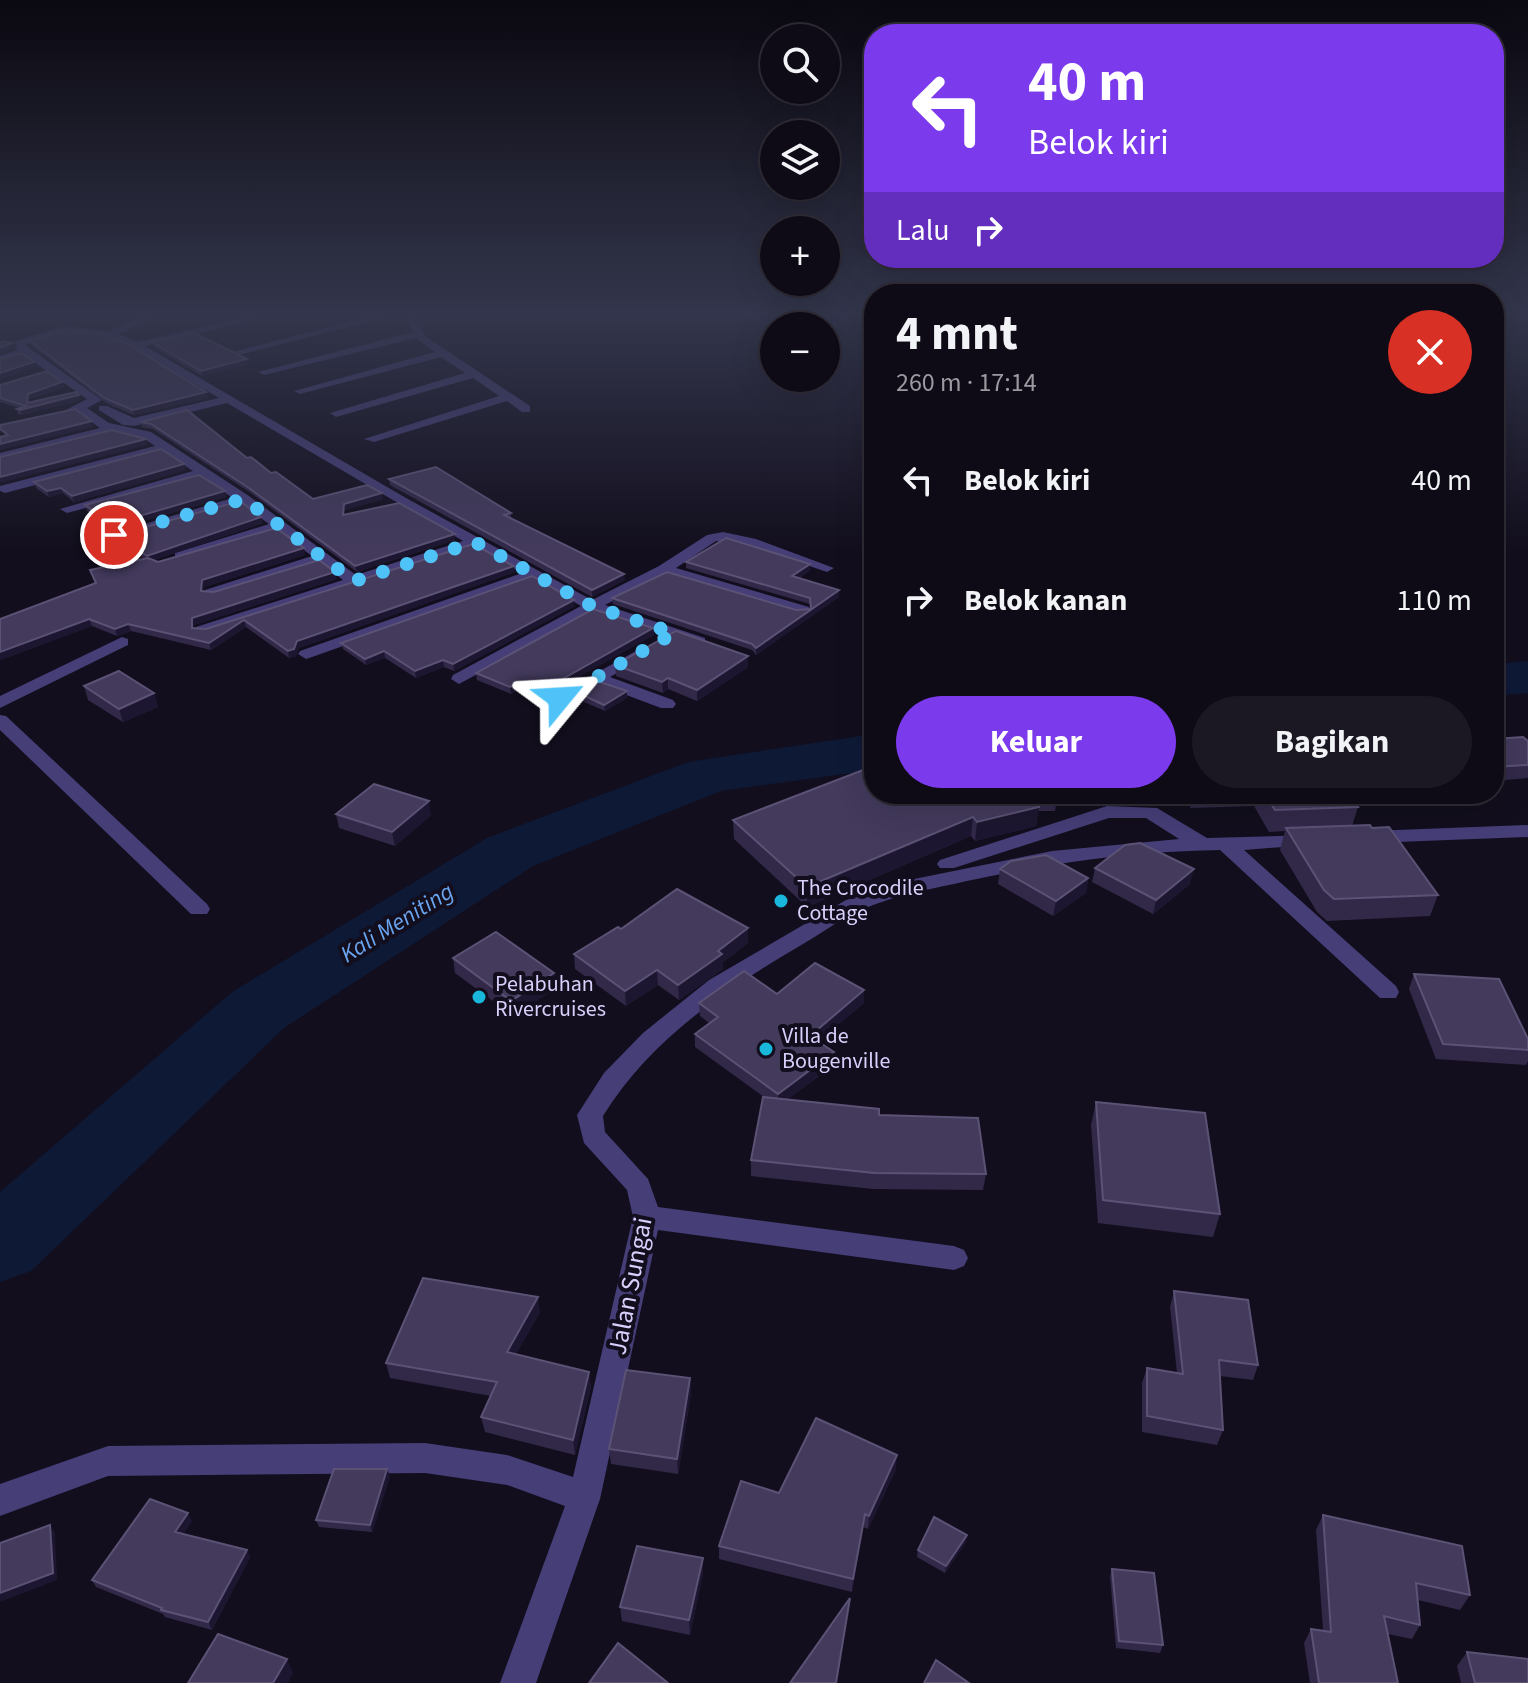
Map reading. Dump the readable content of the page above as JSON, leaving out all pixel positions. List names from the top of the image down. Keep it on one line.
{"streets":{"street":["Jalan Sungai"]},"water":["Kali Meniting"],"places":["The Crocodile Cottage","Pelabuhan Rivercruises","Villa de Bougenville"],"page":{"map_buttons":["+","−"],"turn":["40 m","Belok kiri"],"then":"Lalu","heading":["4 mnt","260 m · 17:14"],"list":[{"name":"Belok kiri","value":"40 m"},{"name":"Belok kanan","value":"110 m"}],"buttons":["Keluar","Bagikan"]}}
